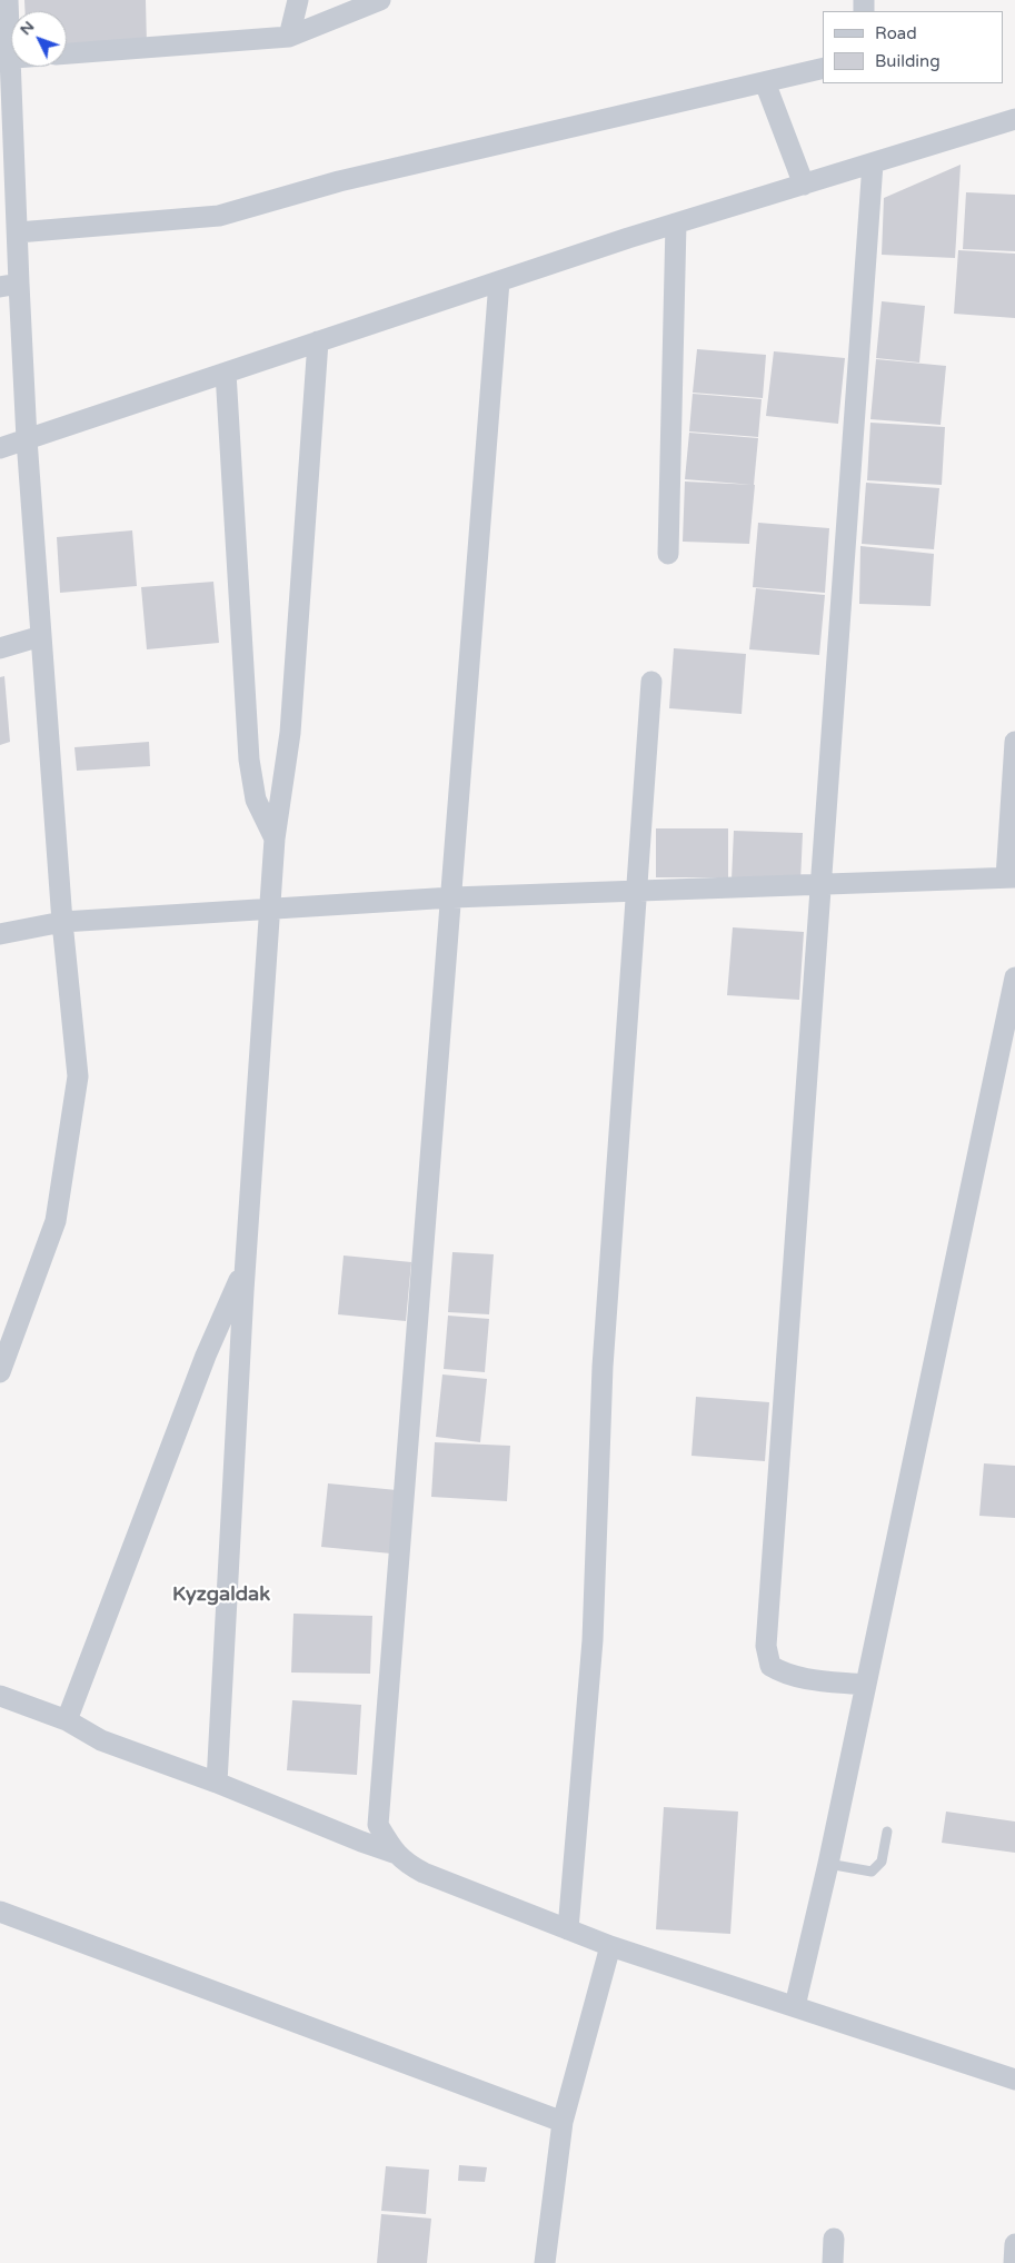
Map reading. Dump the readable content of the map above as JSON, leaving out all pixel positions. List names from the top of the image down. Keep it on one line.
{"districts":["Kyzgaldak"],"legend":["Road","Building"],"north":"top left"}
